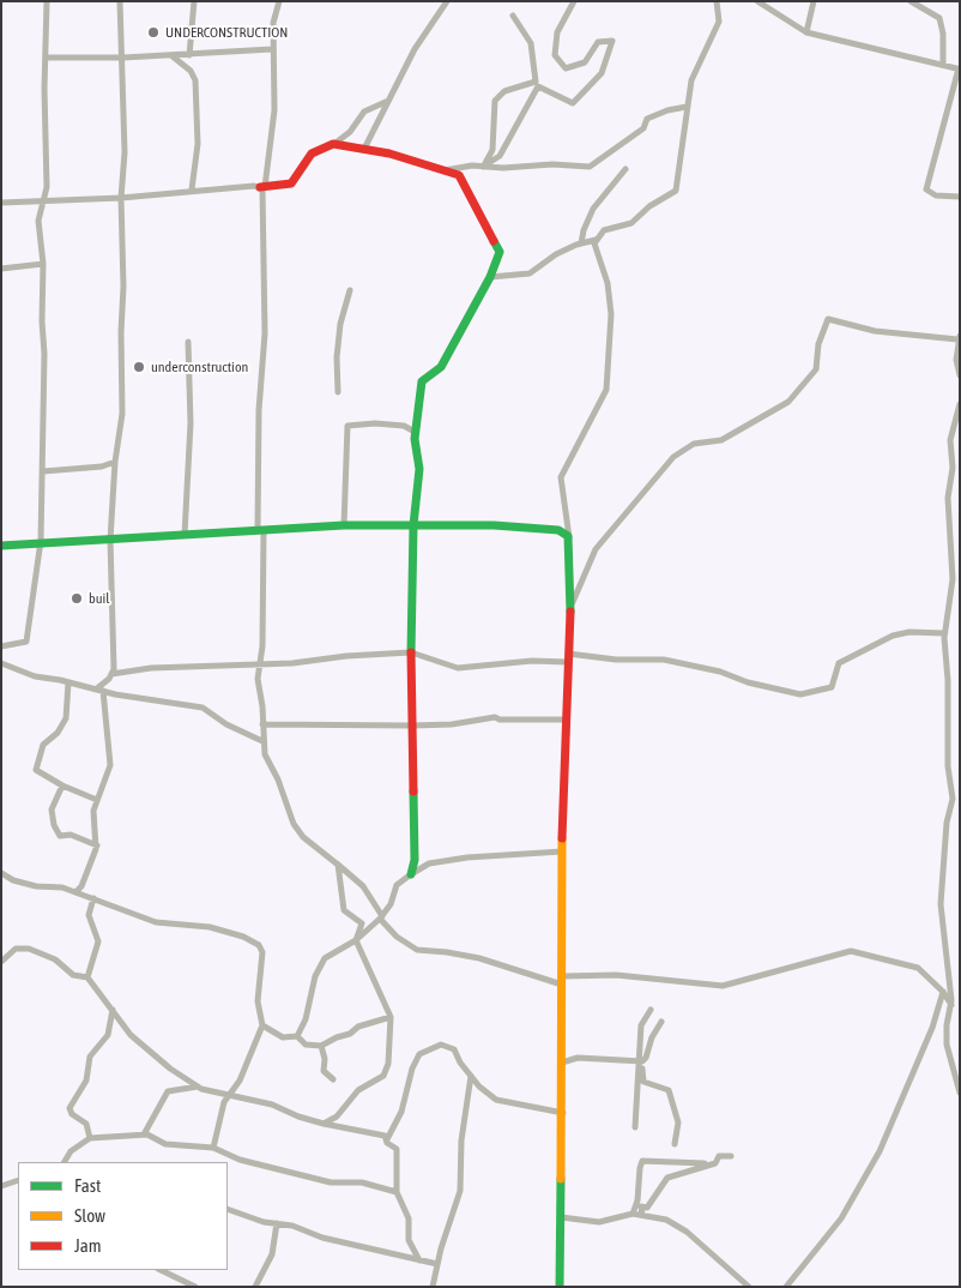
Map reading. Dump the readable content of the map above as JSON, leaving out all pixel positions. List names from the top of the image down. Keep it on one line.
{"places":["UNDERCONSTRUCTION","underconstruction","buil"],"legend":["Fast","Slow","Jam"]}
